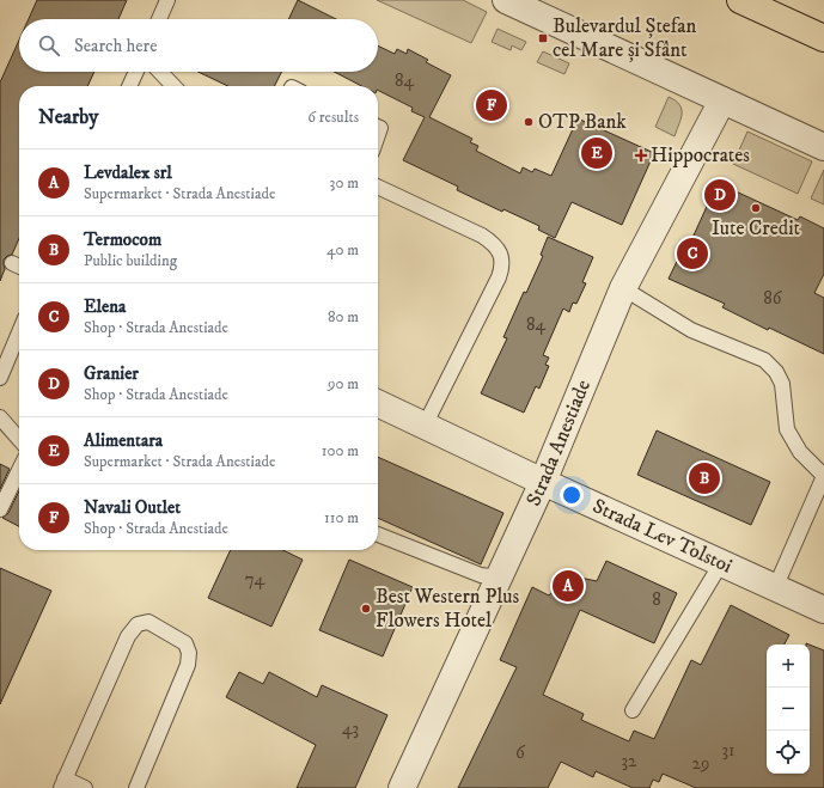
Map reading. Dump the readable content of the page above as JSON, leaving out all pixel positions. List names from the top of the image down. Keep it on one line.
{"streets":{"street":["Strada Anestiade","Strada Lev Tolstoi"]},"crossings":[["Strada Anestiade","Strada Lev Tolstoi"]],"places":{"transit":["Bulevardul Ștefan cel Mare și Sfânt"],"other":["OTP Bank","Iute Credit","Best Western Plus Flowers Hotel"],"health":["Hippocrates"]},"house_numbers":["84","86","84","74","8","43","31","6","32","29"],"page":{"search":"Search here","heading":["Nearby","6 results"],"pins":["F","E","D","C","B","A"],"list":[{"mark":"A","name":"Levdalex srl","note":"Supermarket · Strada Anestiade","value":"30 m"},{"mark":"B","name":"Termocom","note":"Public building","value":"40 m"},{"mark":"C","name":"Elena","note":"Shop · Strada Anestiade","value":"80 m"},{"mark":"D","name":"Granier","note":"Shop · Strada Anestiade","value":"90 m"},{"mark":"E","name":"Alimentara","note":"Supermarket · Strada Anestiade","value":"100 m"},{"mark":"F","name":"Navali Outlet","note":"Shop · Strada Anestiade","value":"110 m"}],"map_buttons":["+","−"]}}
